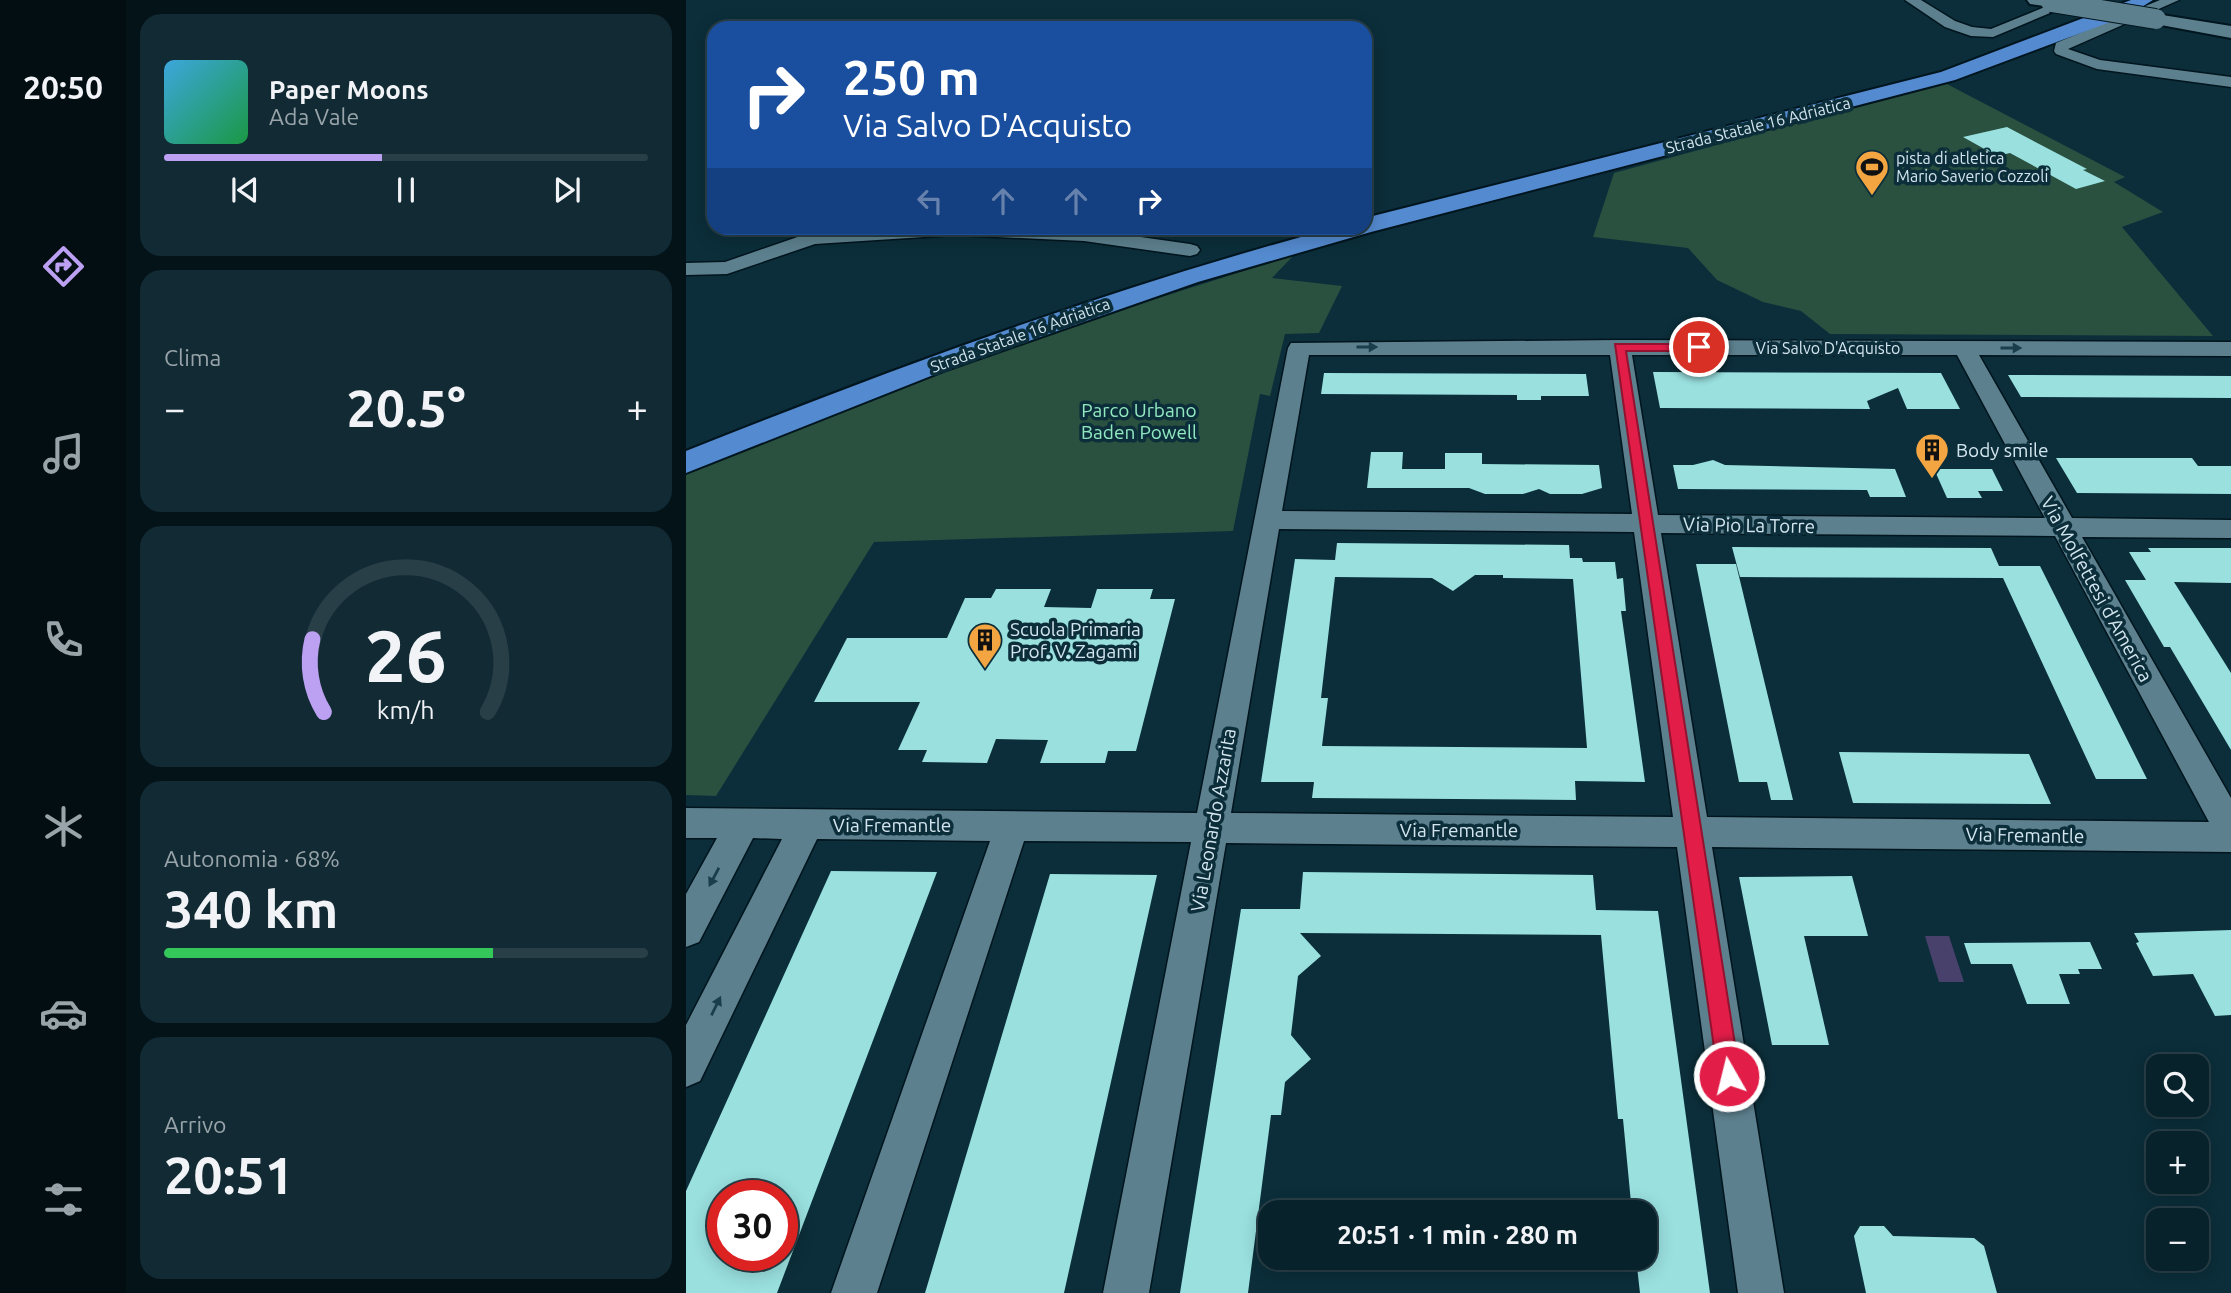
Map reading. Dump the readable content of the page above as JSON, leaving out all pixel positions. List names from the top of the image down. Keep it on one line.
{"streets":{"highway":["Strada Statale 16 Adriatica"],"street":["Via Salvo D'Acquisto","Via Pio La Torre","Via Molfettesi d'America","Via Leonardo Azzarita","Via Fremantle"]},"crossings":[["Via Salvo D'Acquisto","Via Molfettesi d'America"],["Via Salvo D'Acquisto","Via Leonardo Azzarita"],["Via Pio La Torre","Via Molfettesi d'America"],["Via Pio La Torre","Via Leonardo Azzarita"],["Via Leonardo Azzarita","Via Fremantle"]],"one_way":["Via Salvo D'Acquisto"],"parks":["Parco Urbano Baden Powell"],"places":{"sports":["pista di atletica Mario Saverio Cozzoli"],"building":["Body smile","Scuola Primaria Prof. V. Zagami"]},"page":{"tabs":"20:50","turn":["250 m","Via Salvo D'Acquisto"],"song":["Paper Moons","Ada Vale"],"tile":["Clima",["Autonomia · 68%","340 km"],["Arrivo","20:51"]],"heat":["−","20.5°","+"],"map_buttons":["+","−"],"limit":"30","trip":"20:51 · 1 min · 280 m","gauge":["26","km/h"]}}
